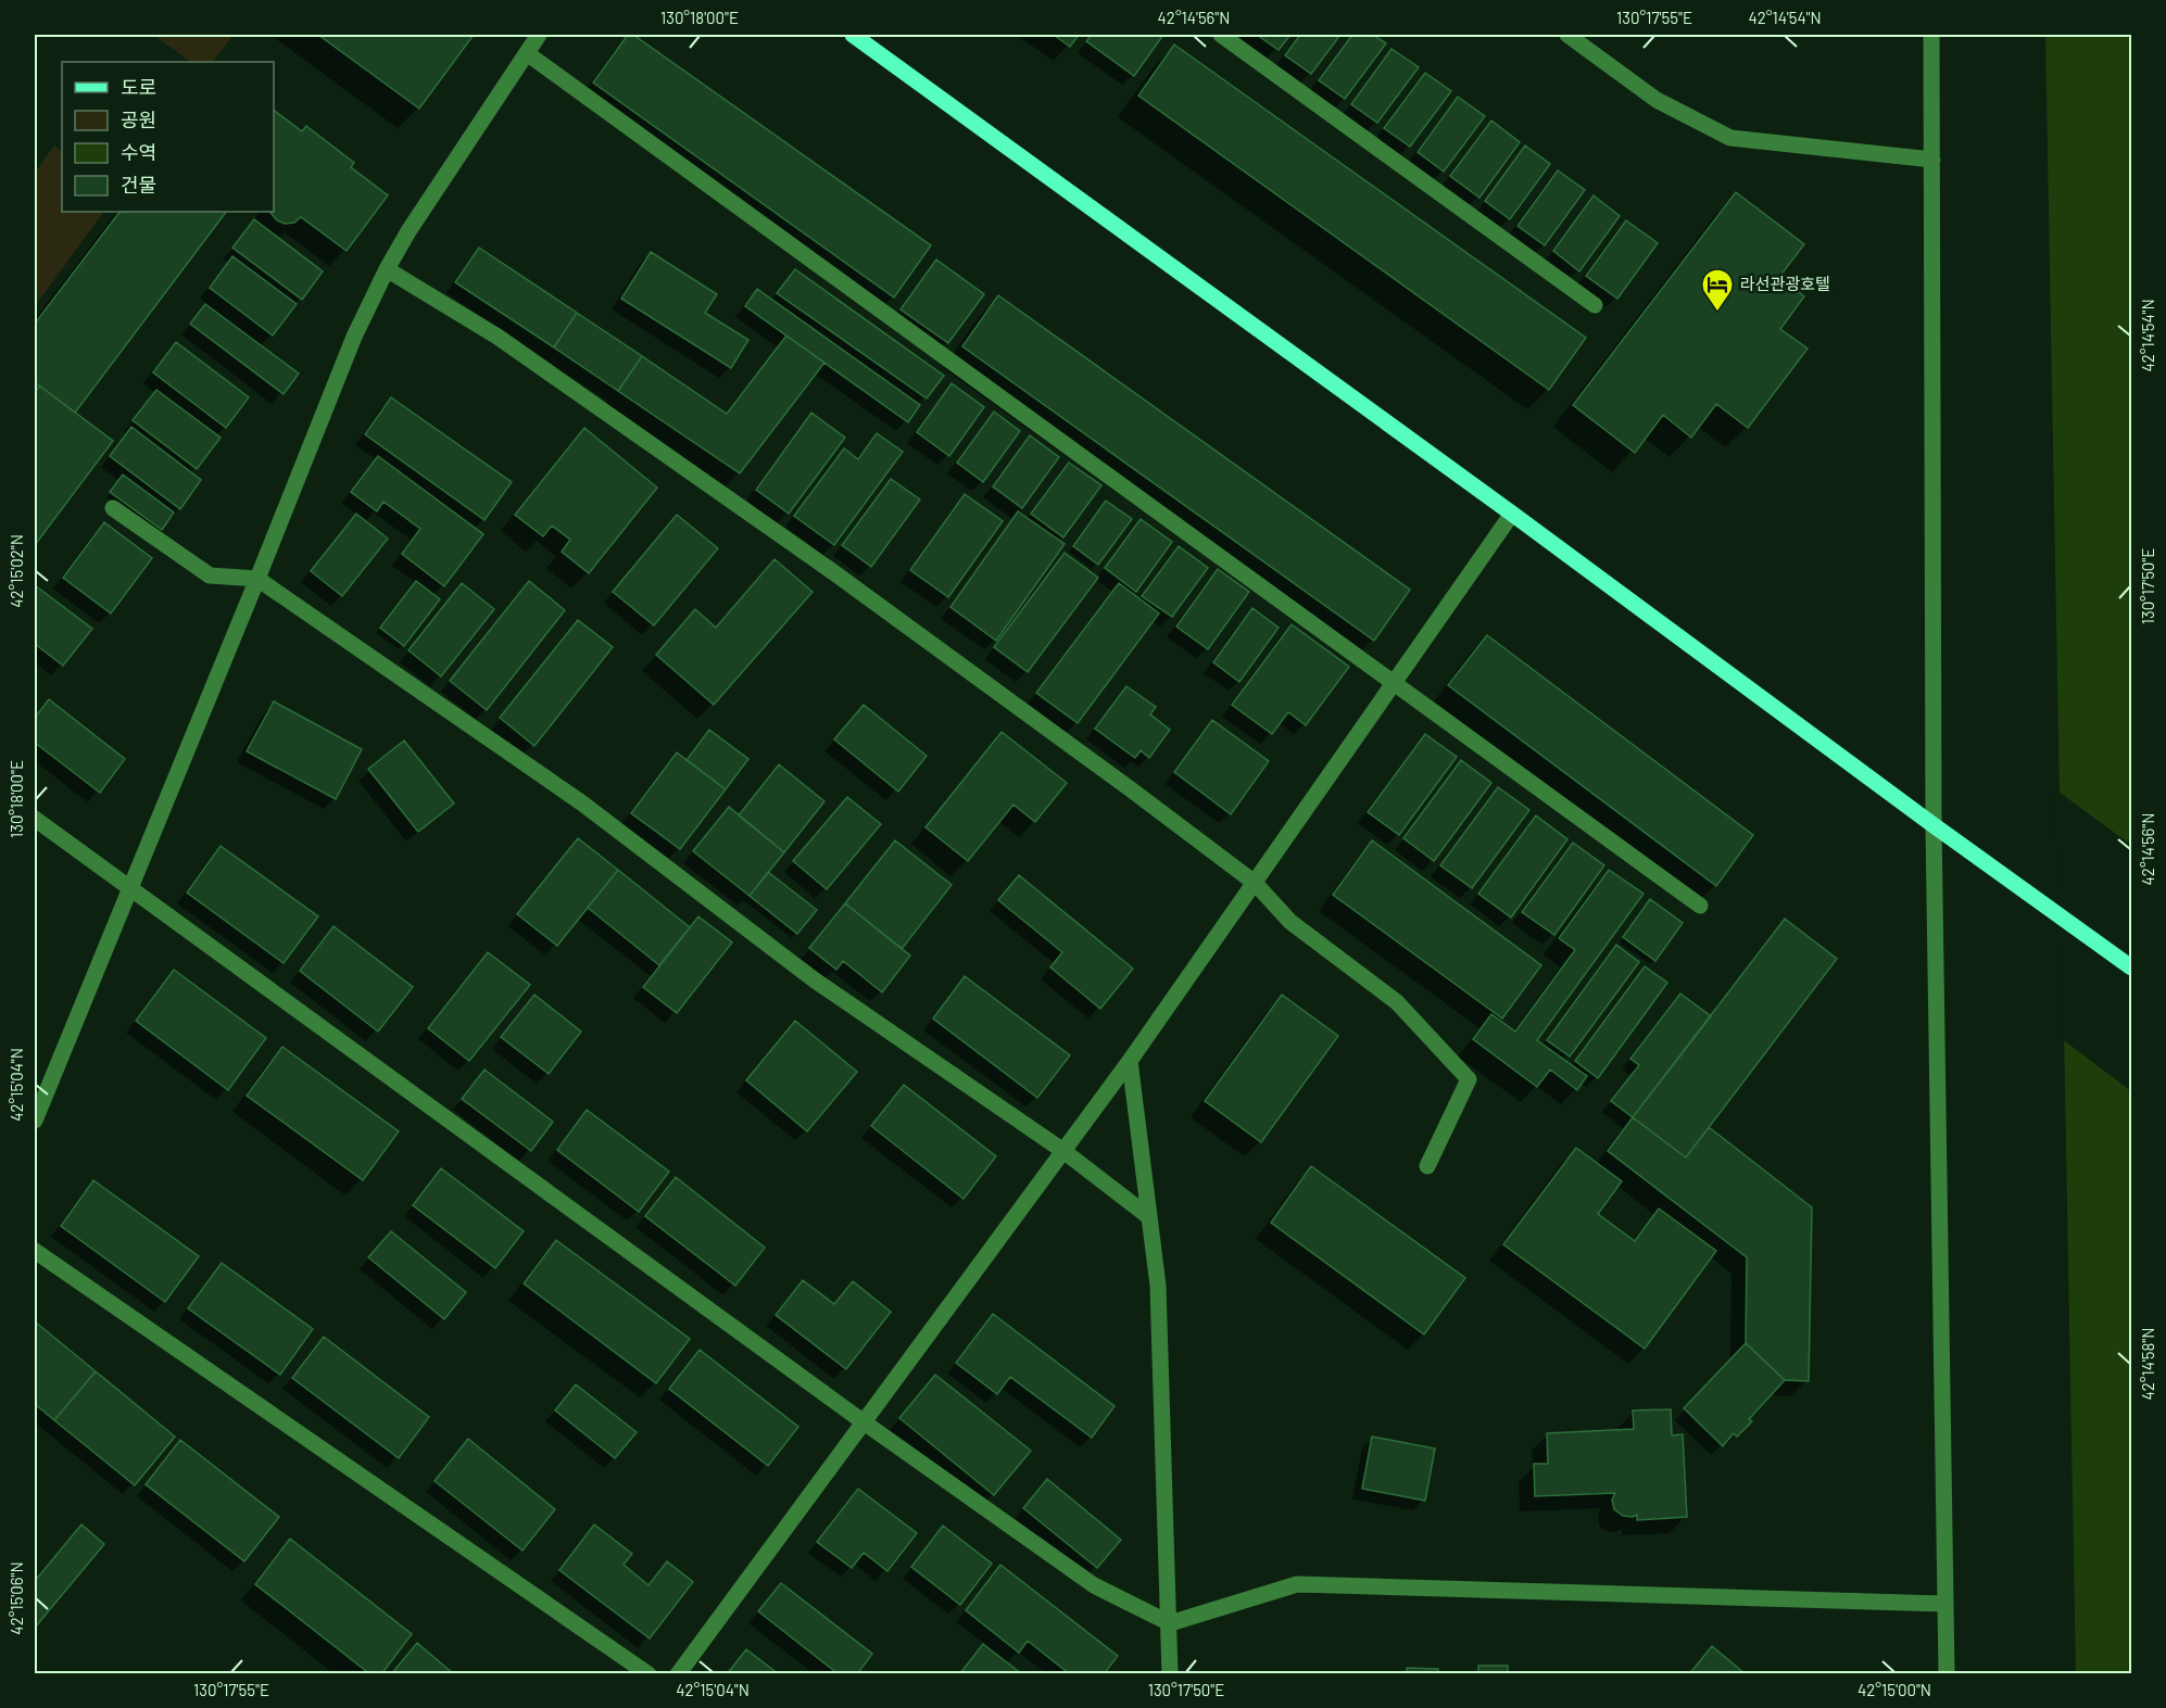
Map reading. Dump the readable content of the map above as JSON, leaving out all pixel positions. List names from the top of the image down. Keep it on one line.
{"places":{"hotel":["라선관광호텔"]},"legend":["도로","공원","수역","건물"],"coordinates":["130°18'00\"E","42°14'56\"N","130°17'55\"E","42°14'54\"N","42°15'02\"N","130°17'50\"E","42°15'04\"N","42°14'58\"N","42°15'06\"N","42°15'00\"N"]}
